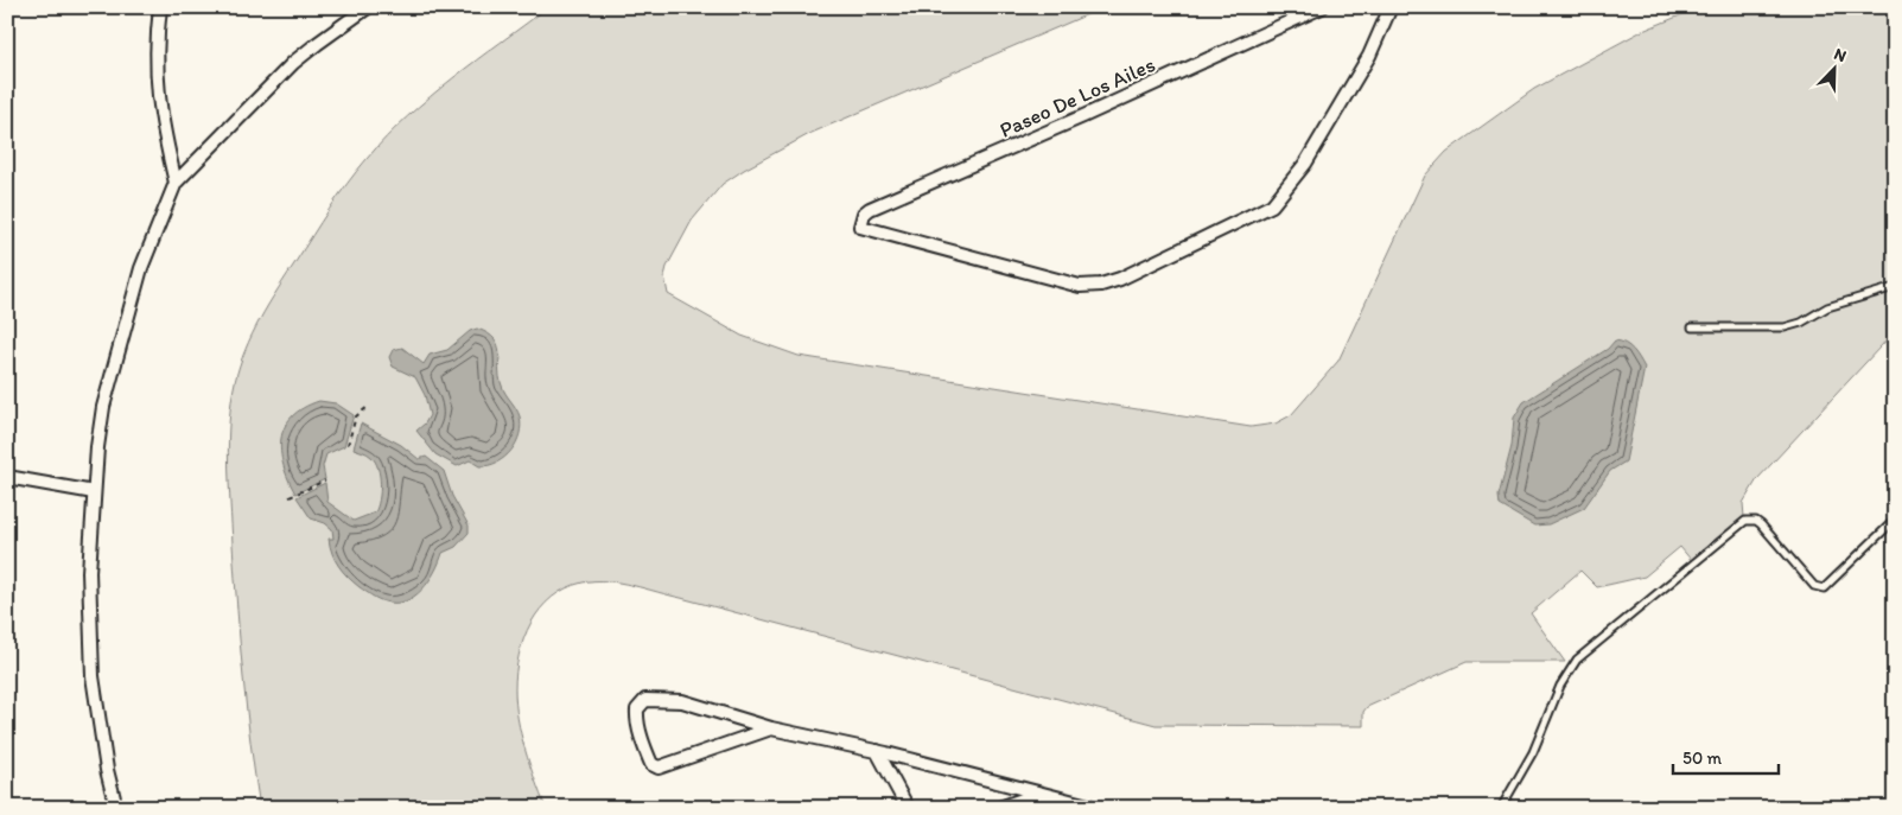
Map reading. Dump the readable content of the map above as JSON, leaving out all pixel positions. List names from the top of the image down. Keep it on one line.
{"streets":{"street":["Paseo De Los Ailes"]},"scale_bar":"50 m","north":"top right"}
